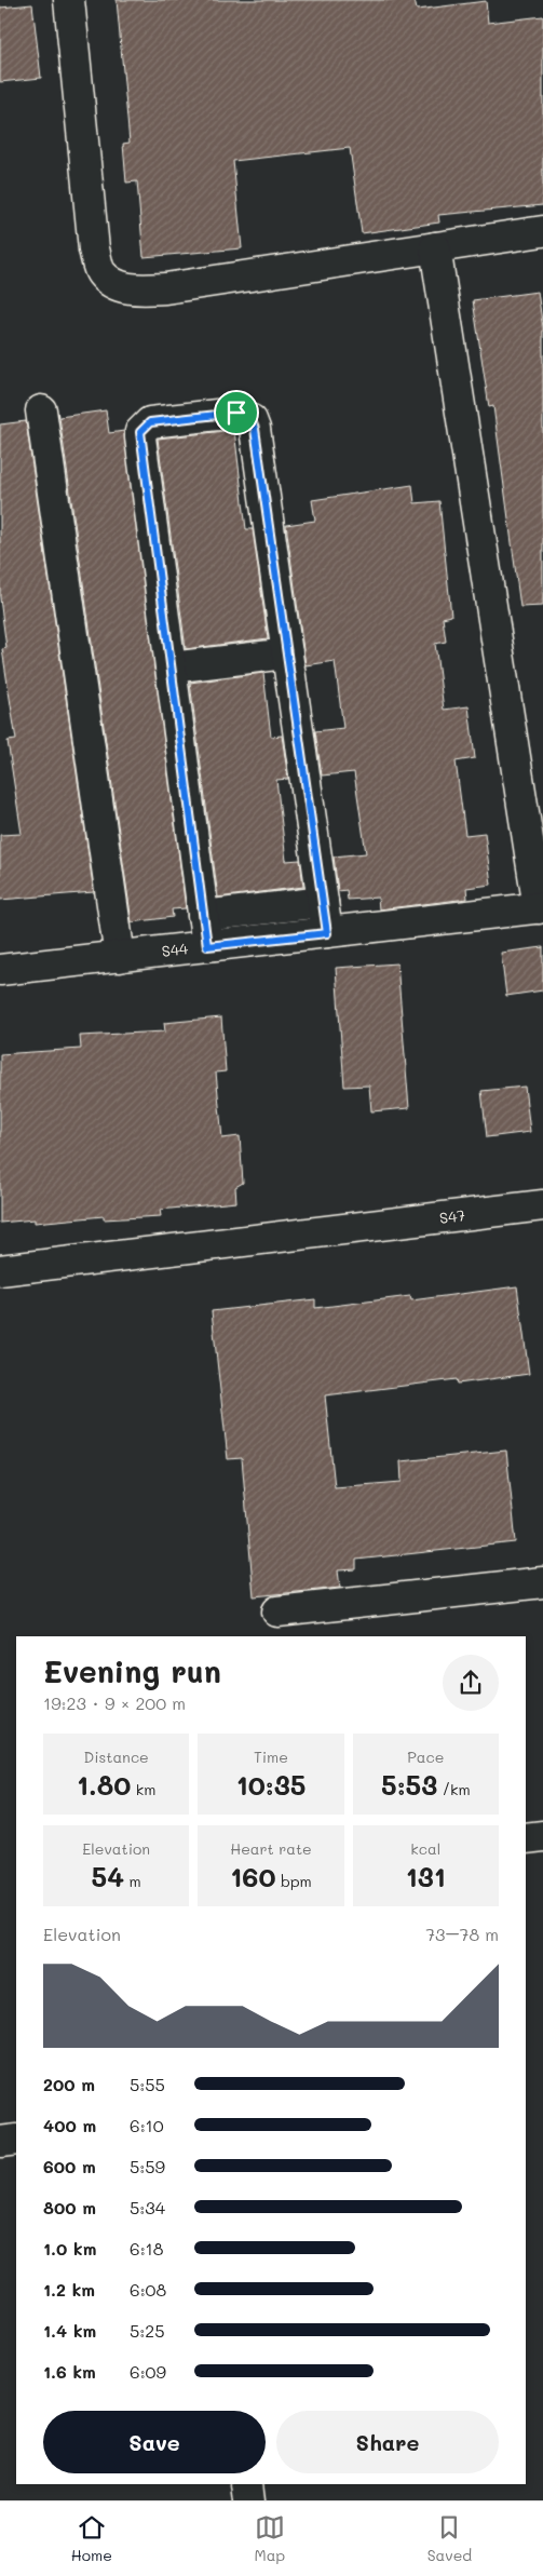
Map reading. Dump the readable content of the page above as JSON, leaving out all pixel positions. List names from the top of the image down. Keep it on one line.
{"streets":{"street":["S44","S47"]},"page":{"heading":["Evening run","19:23 · 9 × 200 m"],"stats":[["Distance","1.80 km"],["Time","10:35"],["Pace","5:53 /km"],["Elevation","54 m"],["Heart rate","160 bpm"],["kcal","131"]],"chart":["Elevation","73–78 m"],"list":[{"name":"200 m","note":"5:55"},{"name":"400 m","note":"6:10"},{"name":"600 m","note":"5:59"},{"name":"800 m","note":"5:34"},{"name":"1.0 km","note":"6:18"},{"name":"1.2 km","note":"6:08"},{"name":"1.4 km","note":"5:25"},{"name":"1.6 km","note":"6:09"}],"buttons":["Save","Share"],"tabs":["Home","Map","Saved"]}}
